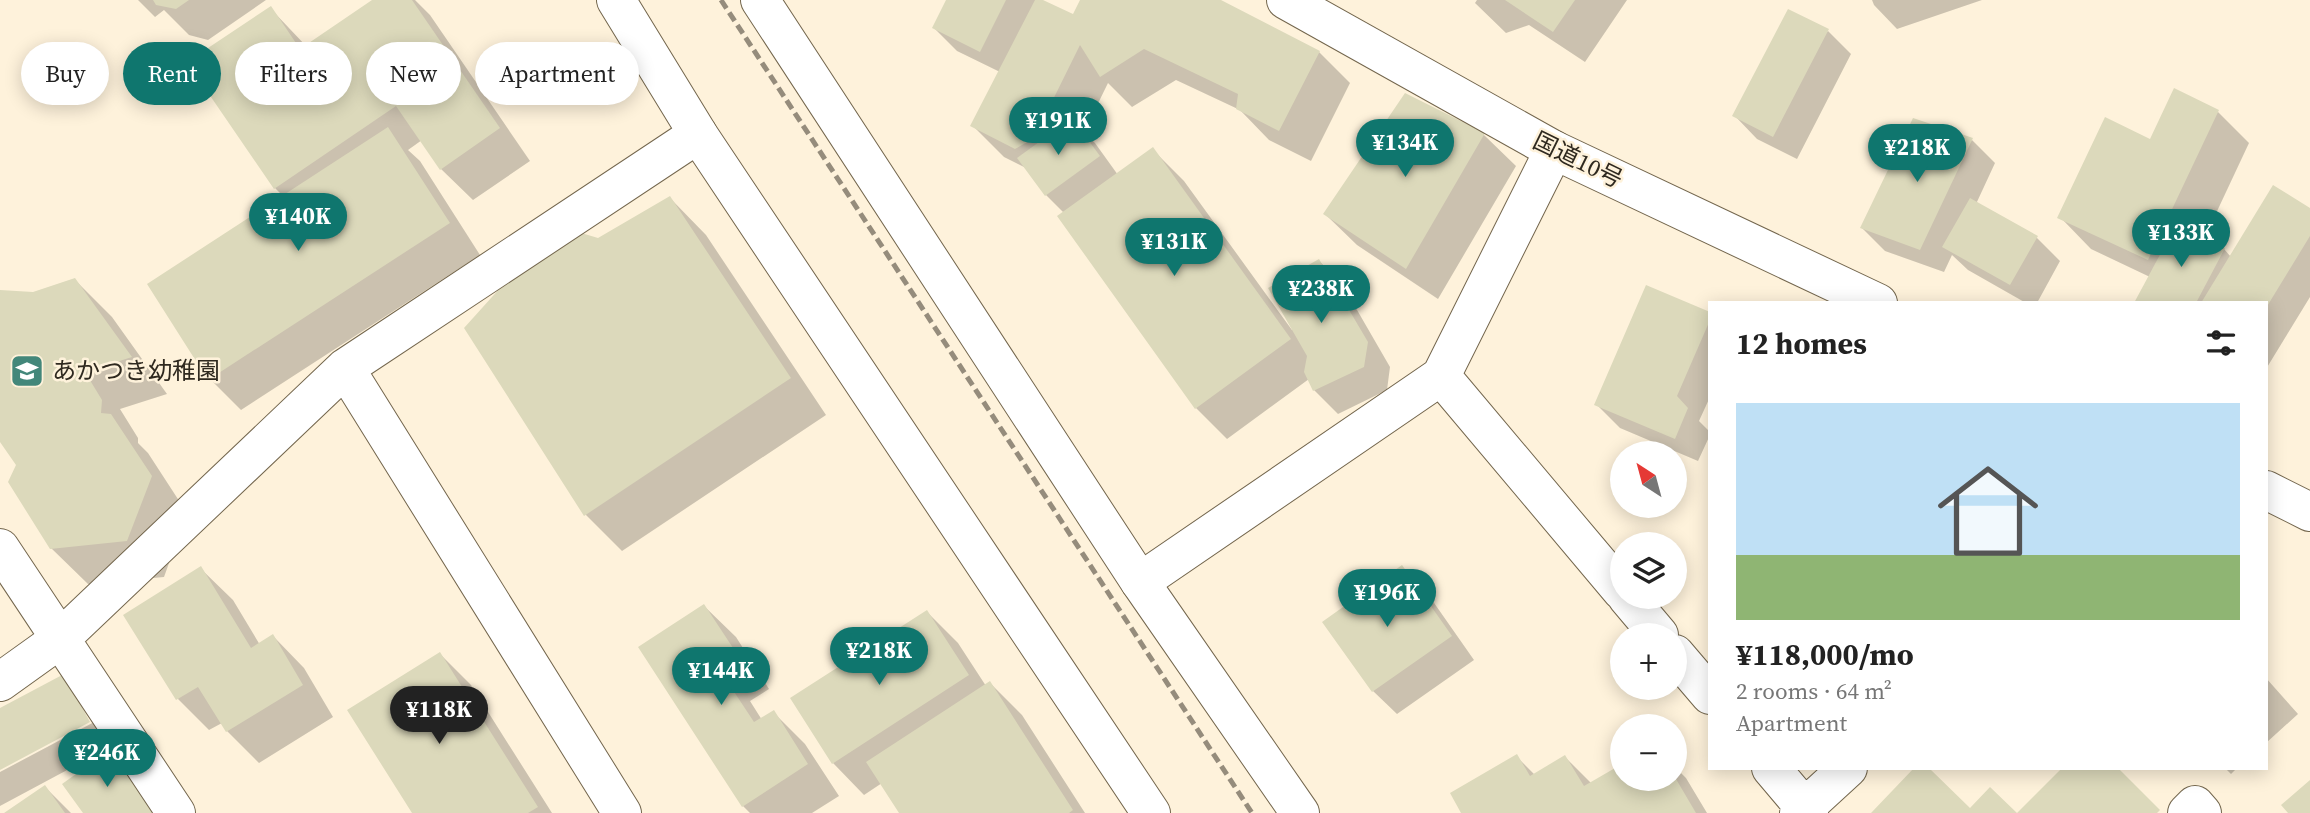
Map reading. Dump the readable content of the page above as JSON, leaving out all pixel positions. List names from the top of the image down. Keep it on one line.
{"streets":{"main road":["国道10号"]},"places":{"school or university":["あかつき幼稚園"]},"north":"top left","page":{"chip":["Buy","Rent","Filters","New","Apartment"],"price":["¥191K","¥134K","¥218K","¥140K","¥133K","¥131K","¥238K","¥196K","¥218K","¥144K","¥118K","¥246K"],"heading":"12 homes","list":[{"name":"¥118,000/mo","note":"2 rooms · 64 m² · Apartment"}],"map_buttons":["+","−"]}}
